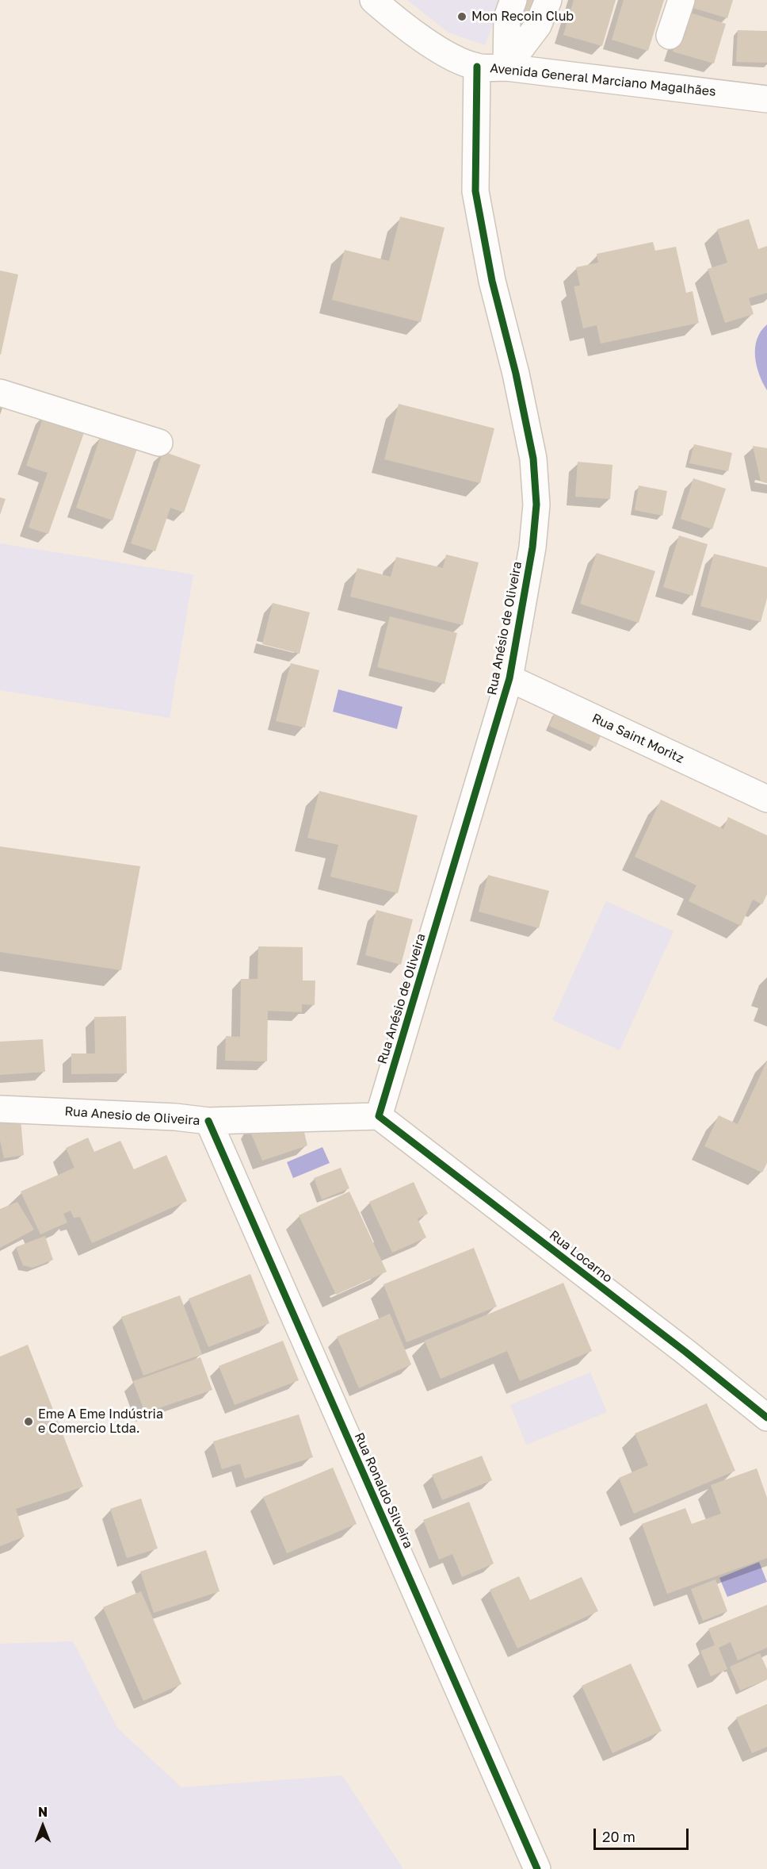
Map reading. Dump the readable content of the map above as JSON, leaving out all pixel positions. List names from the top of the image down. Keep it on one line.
{"streets":{"street":["Avenida General Marciano Magalhães","Rua Anésio de Oliveira","Rua Saint Moritz","Rua Anesio de Oliveira","Rua Locarno","Rua Ronaldo Silveira"]},"crossings":[["Avenida General Marciano Magalhães","Rua Anésio de Oliveira"],["Rua Anésio de Oliveira","Rua Saint Moritz"],["Rua Anésio de Oliveira","Rua Anesio de Oliveira"],["Rua Anésio de Oliveira","Rua Locarno"],["Rua Anesio de Oliveira","Rua Locarno"],["Rua Anesio de Oliveira","Rua Ronaldo Silveira"]],"places":["Mon Recoin Club","Eme A Eme Indústria e Comercio Ltda."],"scale_bar":"20 m","north":"top"}
